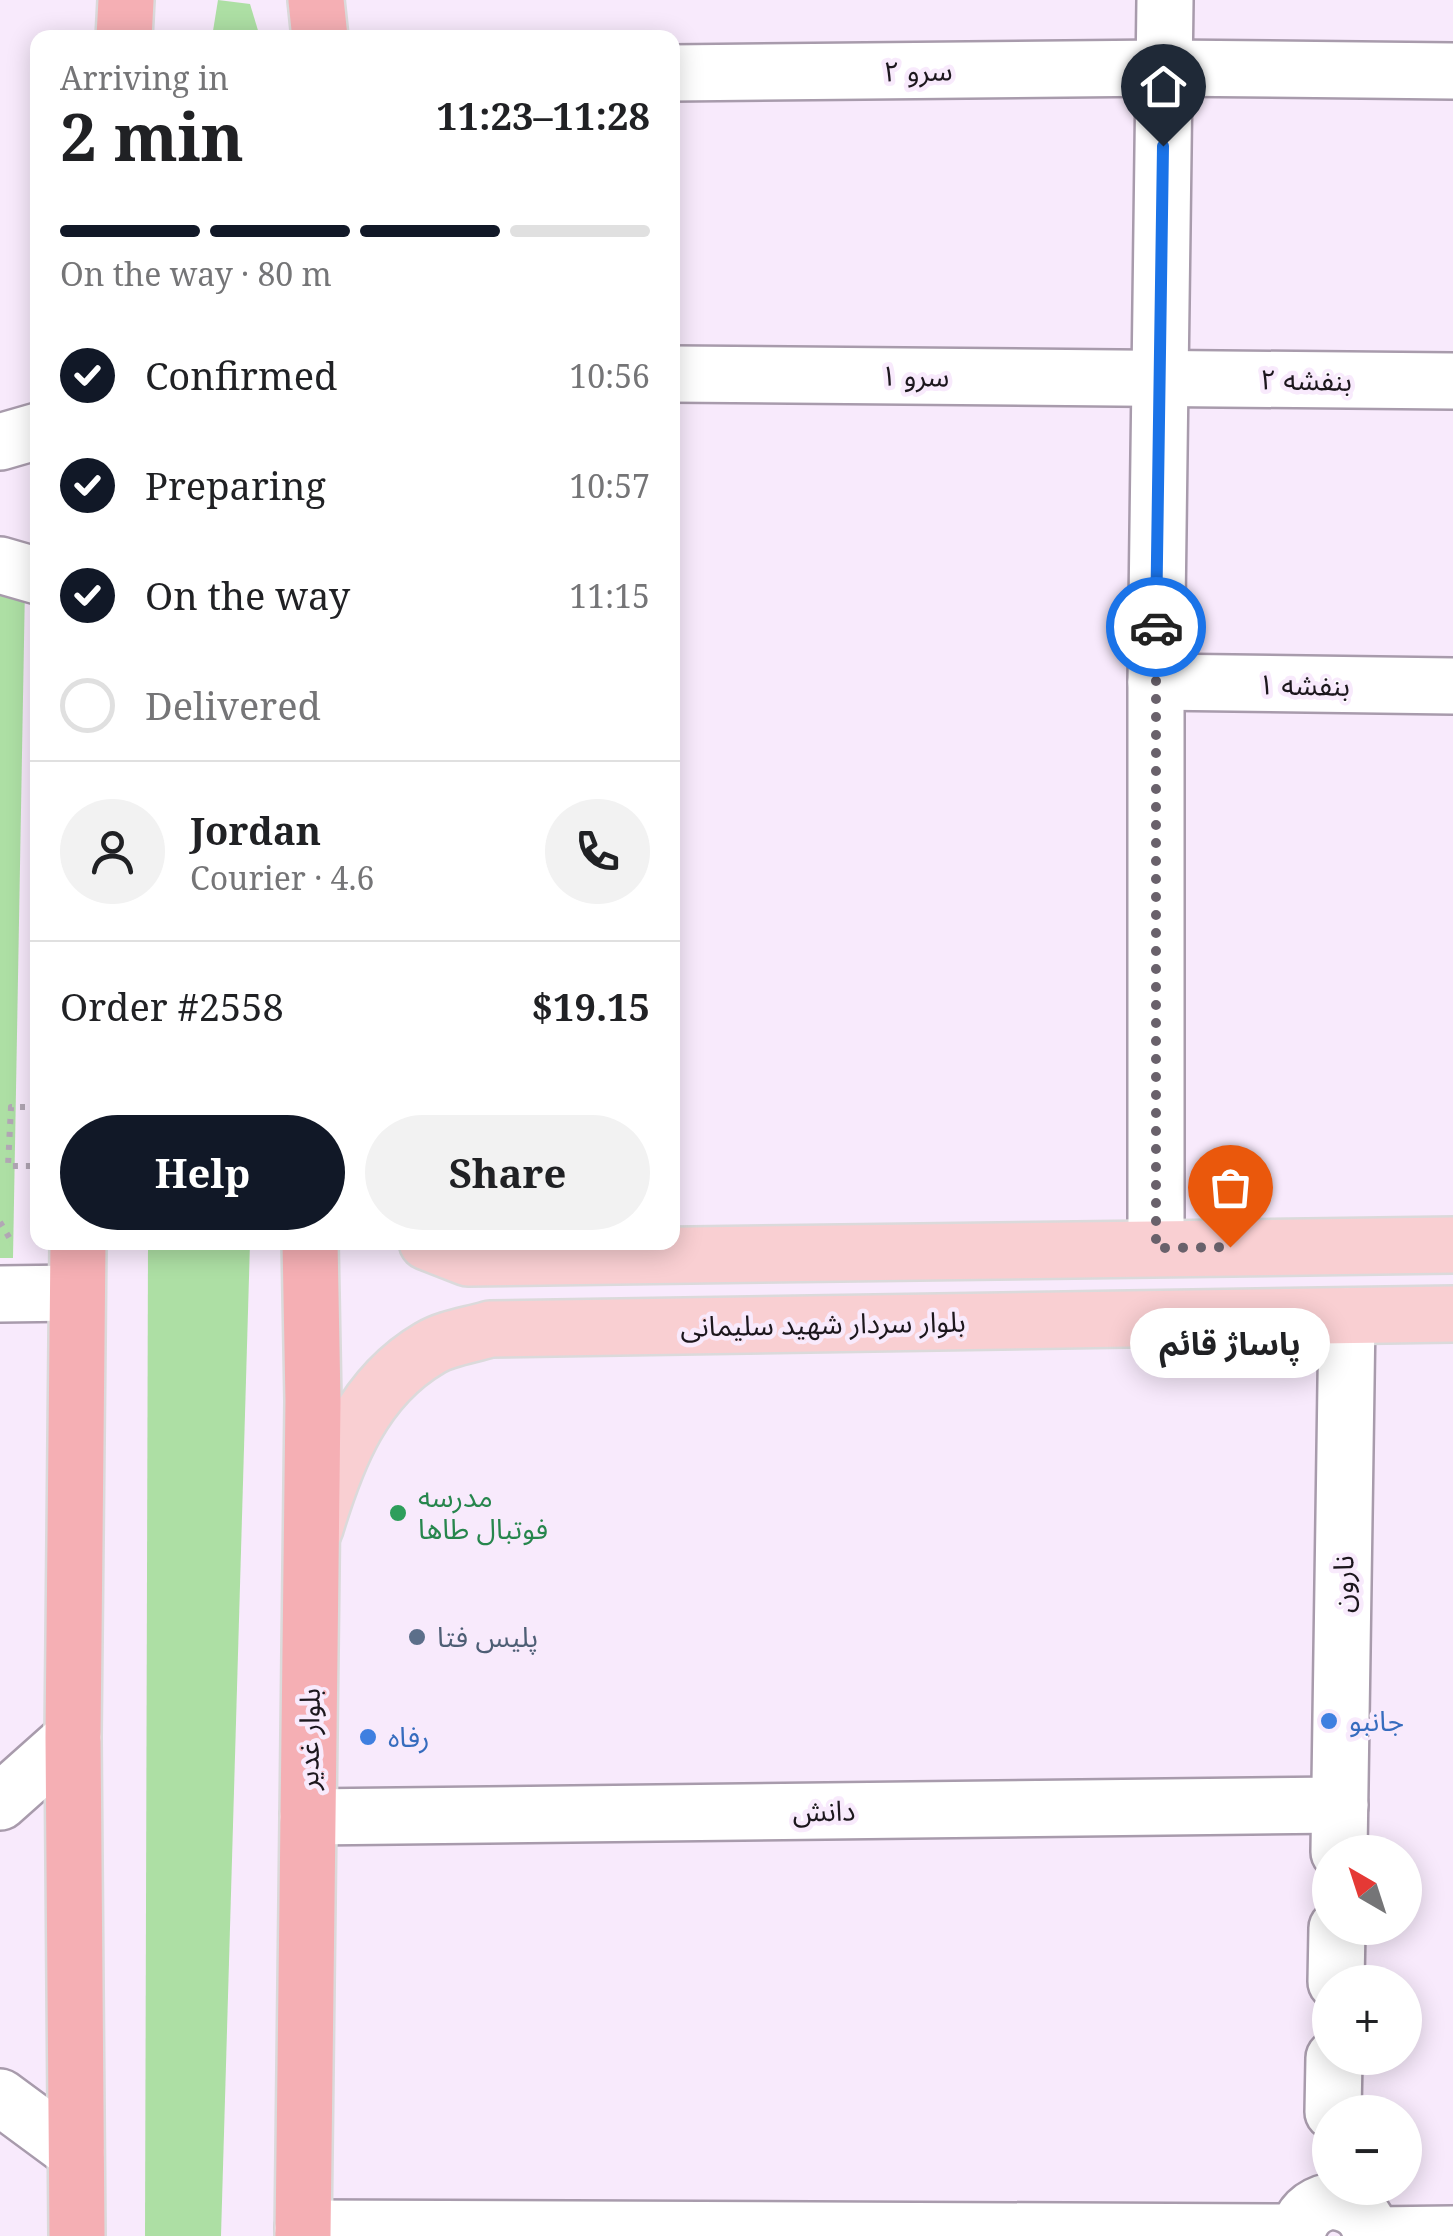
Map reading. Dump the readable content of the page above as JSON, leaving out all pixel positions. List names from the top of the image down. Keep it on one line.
{"streets":{"highway":["بلوار غدیر"],"main road":["بلوار سردار شهید سلیمانی"],"street":["سرو ۲","سرو ۱","بنفشه ۲","بنفشه ۱","نارون","دانش"]},"crossings":[["سرو ۱","بنفشه ۲"],["بلوار سردار شهید سلیمانی","نارون"],["بلوار سردار شهید سلیمانی","بلوار غدیر"],["نارون","دانش"],["بلوار غدیر","دانش"]],"places":["پاساژ قائم","مدرسه فوتبال طاها","پلیس فتا","جانبو","رفاه"],"north":"top left","page":{"heading":["2 min","Arriving in","11:23–11:28"],"panel":["Jordan","Courier · 4.6","Order #2558","$19.15"],"bar":"On the way · 80 m","list":[["Confirmed","10:56"],["Preparing","10:57"],["On the way","11:15"],"Delivered"],"buttons":["Help","Share"],"bubble":"پاساژ قائم","map_buttons":["+","−"]}}
